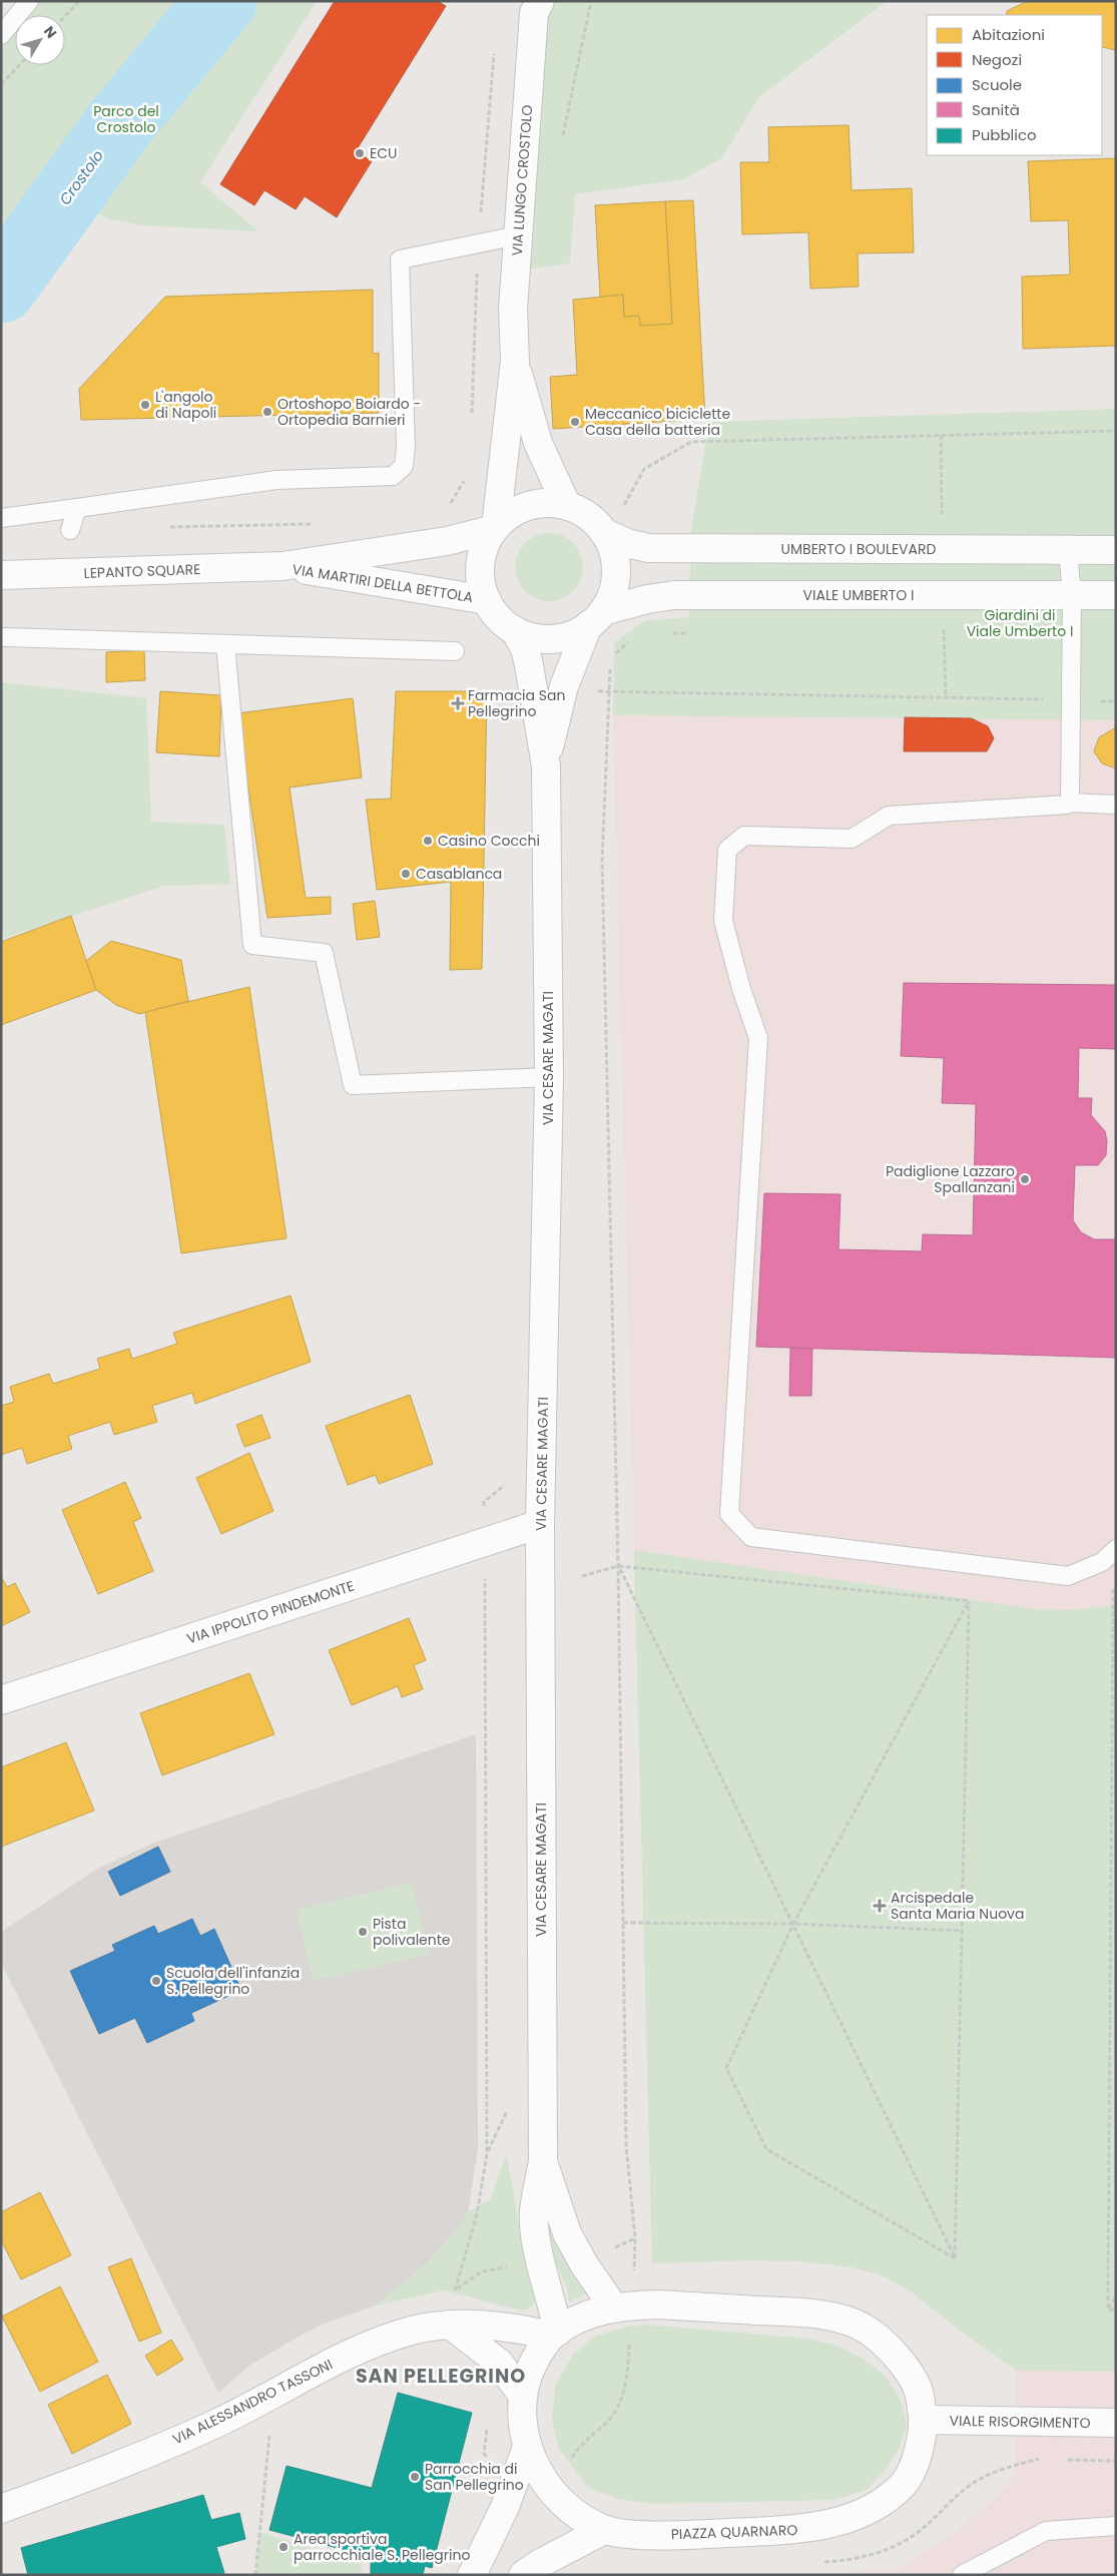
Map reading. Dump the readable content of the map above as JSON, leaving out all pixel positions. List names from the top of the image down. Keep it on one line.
{"streets":{"street":["VIA LUNGO CROSTOLO","UMBERTO I BOULEVARD","LEPANTO SQUARE","VIA MARTIRI DELLA BETTOLA","VIALE UMBERTO I","VIA CESARE MAGATI","VIA IPPOLITO PINDEMONTE","VIA ALESSANDRO TASSONI","VIALE RISORGIMENTO","PIAZZA QUARNARO"]},"crossings":[["VIA LUNGO CROSTOLO","UMBERTO I BOULEVARD"],["VIA LUNGO CROSTOLO","VIA MARTIRI DELLA BETTOLA"],["VIA LUNGO CROSTOLO","VIALE UMBERTO I"],["VIA LUNGO CROSTOLO","VIA CESARE MAGATI"],["UMBERTO I BOULEVARD","VIA MARTIRI DELLA BETTOLA"],["UMBERTO I BOULEVARD","VIALE UMBERTO I"],["UMBERTO I BOULEVARD","VIA CESARE MAGATI"],["LEPANTO SQUARE","VIA MARTIRI DELLA BETTOLA"],["VIA MARTIRI DELLA BETTOLA","VIALE UMBERTO I"],["VIA MARTIRI DELLA BETTOLA","VIA CESARE MAGATI"],["VIALE UMBERTO I","VIA CESARE MAGATI"],["VIA CESARE MAGATI","VIA IPPOLITO PINDEMONTE"],["VIA CESARE MAGATI","VIA ALESSANDRO TASSONI"],["VIA CESARE MAGATI","PIAZZA QUARNARO"],["VIA ALESSANDRO TASSONI","PIAZZA QUARNARO"],["VIALE RISORGIMENTO","PIAZZA QUARNARO"]],"districts":["SAN PELLEGRINO"],"water":["Crostolo"],"parks":["Parco del Crostolo","Giardini di Viale Umberto I"],"places":{"other":["ECU","L'angolo di Napoli","Ortoshopo Boiardo - Ortopedia Barnieri","Meccanico biciclette Casa della batteria","Casino Cocchi","Casablanca","Padiglione Lazzaro Spallanzani","Pista polivalente","Scuola dell'infanzia S. Pellegrino","Parrocchia di San Pellegrino","Area sportiva parrocchiale S. Pellegrino"],"health":["Farmacia San Pellegrino","Arcispedale Santa Maria Nuova"]},"legend":["Abitazioni","Negozi","Scuole","Sanità","Pubblico"],"north":"top right"}
